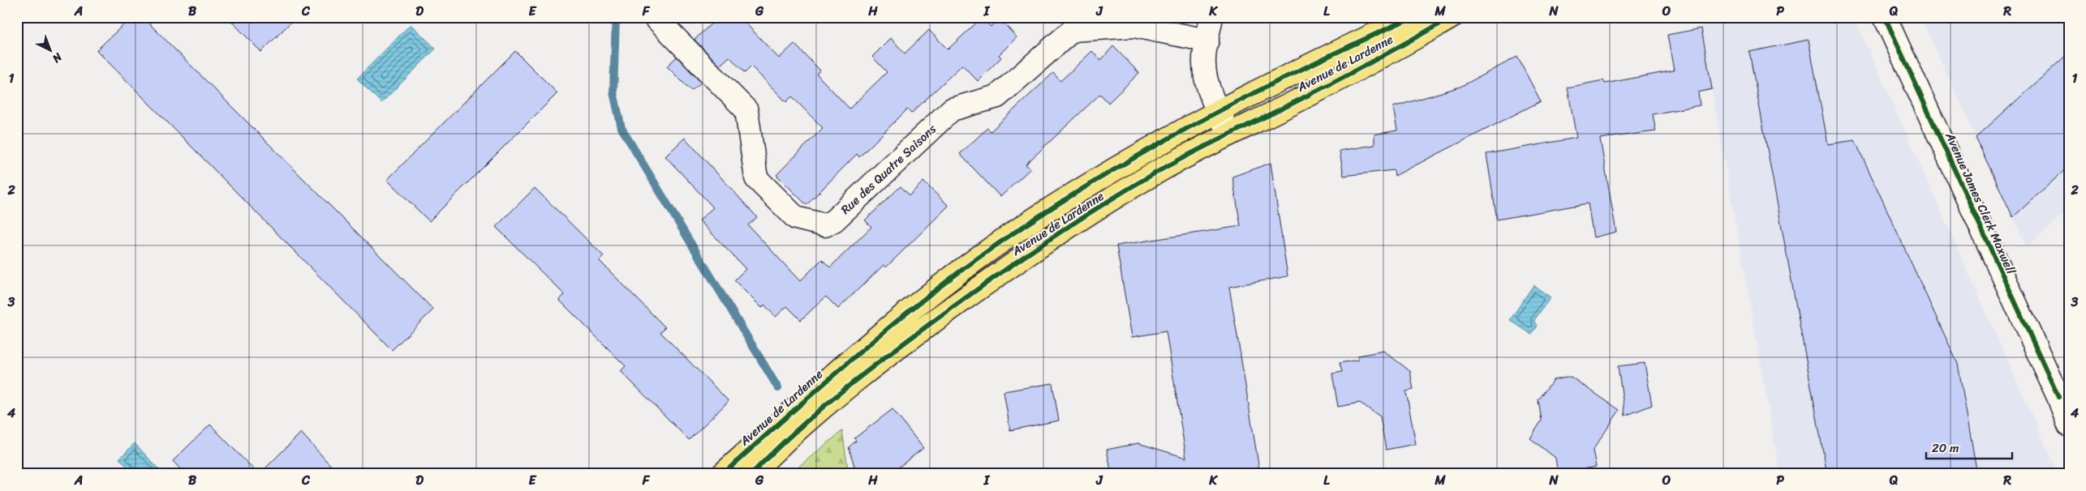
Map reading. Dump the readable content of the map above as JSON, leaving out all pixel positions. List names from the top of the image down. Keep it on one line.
{"streets":{"main road":["Avenue de Lardenne"],"street":["Rue des Quatre Saisons","Avenue James Clerk Maxwell"]},"scale_bar":"20 m","north":"bottom right","grid":{"columns":["A","B","C","D","E","F","G","H","I","J","K","L","M","N","O","P","Q","R"],"rows":["1","2","3","4"]}}
